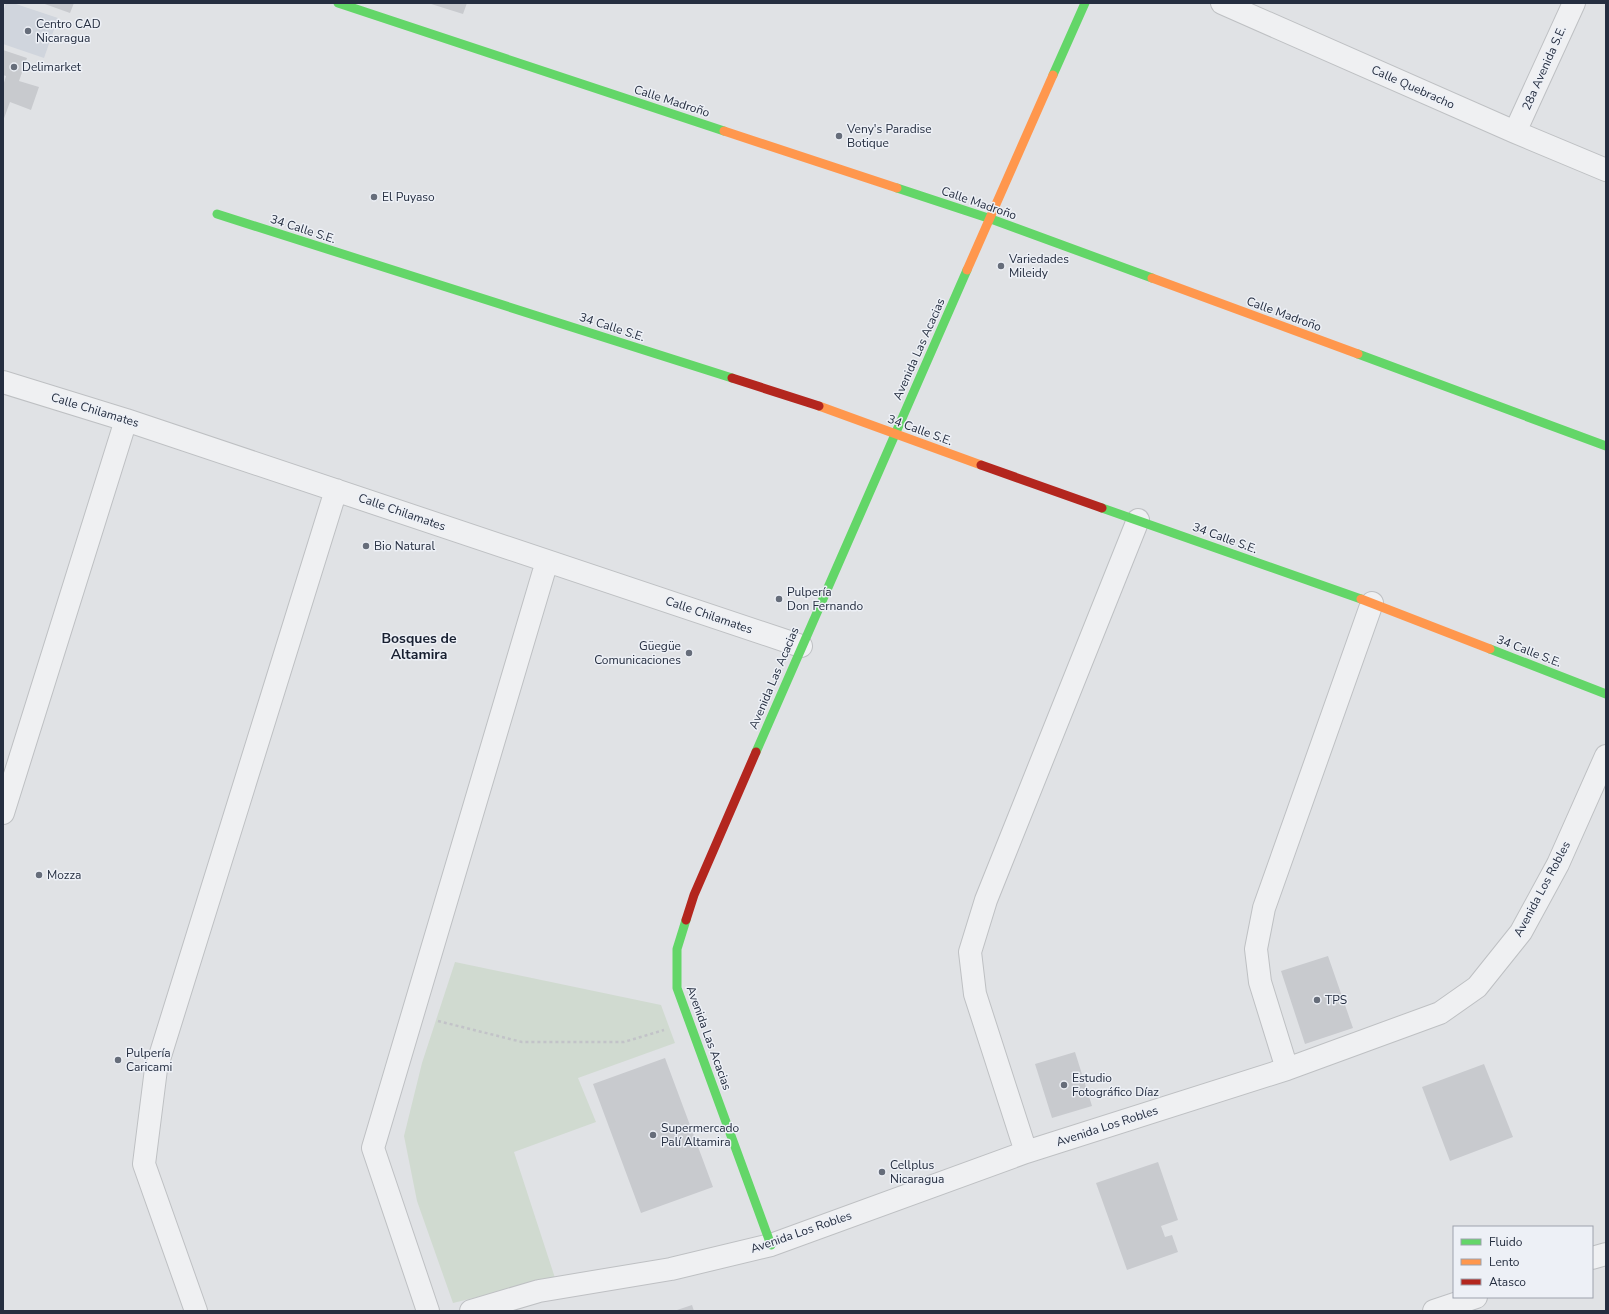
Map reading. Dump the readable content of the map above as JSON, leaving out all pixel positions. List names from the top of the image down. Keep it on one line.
{"streets":{"street":["28a Avenida S.E.","Calle Quebracho","Calle Madroño","34 Calle S.E.","Avenida Las Acacias","Calle Chilamates","Avenida Los Robles"]},"crossings":[["28a Avenida S.E.","Calle Quebracho"],["Calle Madroño","Avenida Las Acacias"],["34 Calle S.E.","Avenida Las Acacias"],["Avenida Las Acacias","Calle Chilamates"],["Avenida Las Acacias","Avenida Los Robles"]],"districts":["Bosques de Altamira"],"places":["Centro CAD Nicaragua","Delimarket","Veny's Paradise Botique","El Puyaso","Variedades Mileidy","Bio Natural","Pulpería Don Fernando","Güegüe Comunicaciones","Mozza","TPS","Pulpería Caricami","Estudio Fotográfico Díaz","Supermercado Palí Altamira","Cellplus Nicaragua"],"legend":["Fluido","Lento","Atasco"]}
